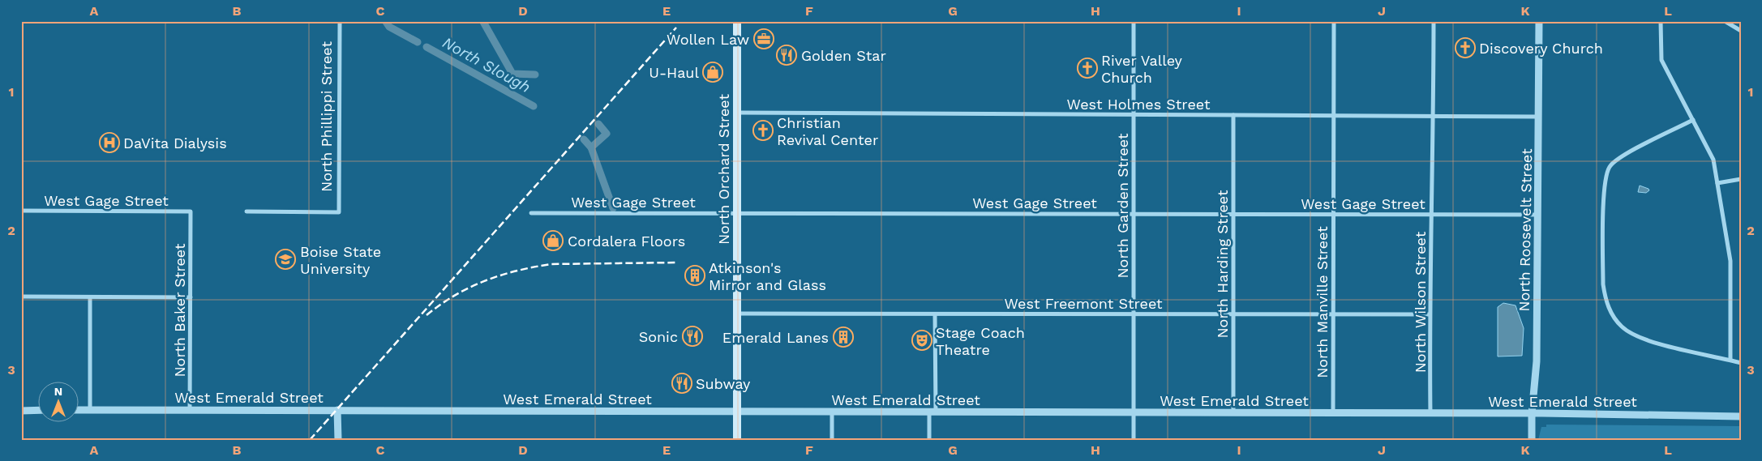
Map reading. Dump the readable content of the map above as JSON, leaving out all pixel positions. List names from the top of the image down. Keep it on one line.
{"streets":{"main road":["North Orchard Street"],"street":["West Holmes Street","North Phillippi Street","West Gage Street","North Garden Street","North Roosevelt Street","North Harding Street","North Manville Street","North Wilson Street","West Freemont Street","North Baker Street","West Emerald Street"]},"crossings":[["West Holmes Street","North Orchard Street"],["West Holmes Street","North Garden Street"],["West Holmes Street","North Roosevelt Street"],["West Holmes Street","North Harding Street"],["West Holmes Street","North Manville Street"],["West Holmes Street","North Wilson Street"],["North Orchard Street","West Gage Street"],["North Orchard Street","West Freemont Street"],["North Orchard Street","West Emerald Street"],["West Gage Street","North Garden Street"],["West Gage Street","North Roosevelt Street"],["West Gage Street","North Harding Street"],["West Gage Street","North Manville Street"],["West Gage Street","North Wilson Street"],["West Gage Street","North Baker Street"],["North Garden Street","West Freemont Street"],["North Garden Street","West Emerald Street"],["North Roosevelt Street","West Emerald Street"],["North Harding Street","West Freemont Street"],["North Harding Street","West Emerald Street"],["North Manville Street","West Freemont Street"],["North Manville Street","West Emerald Street"],["North Wilson Street","West Freemont Street"],["North Wilson Street","West Emerald Street"],["North Baker Street","West Emerald Street"]],"water":["North Slough"],"places":{"office":["Wollen Law"],"church":["Discovery Church","River Valley Church","Christian Revival Center"],"restaurant":["Golden Star","Sonic","Subway"],"shop":["U-Haul","Cordalera Floors"],"hospital":["DaVita Dialysis"],"school or university":["Boise State University"],"building":["Atkinson's Mirror and Glass","Emerald Lanes"],"theatre":["Stage Coach Theatre"]},"north":"top","grid":{"columns":["A","B","C","D","E","F","G","H","I","J","K","L"],"rows":["1","2","3"]}}
